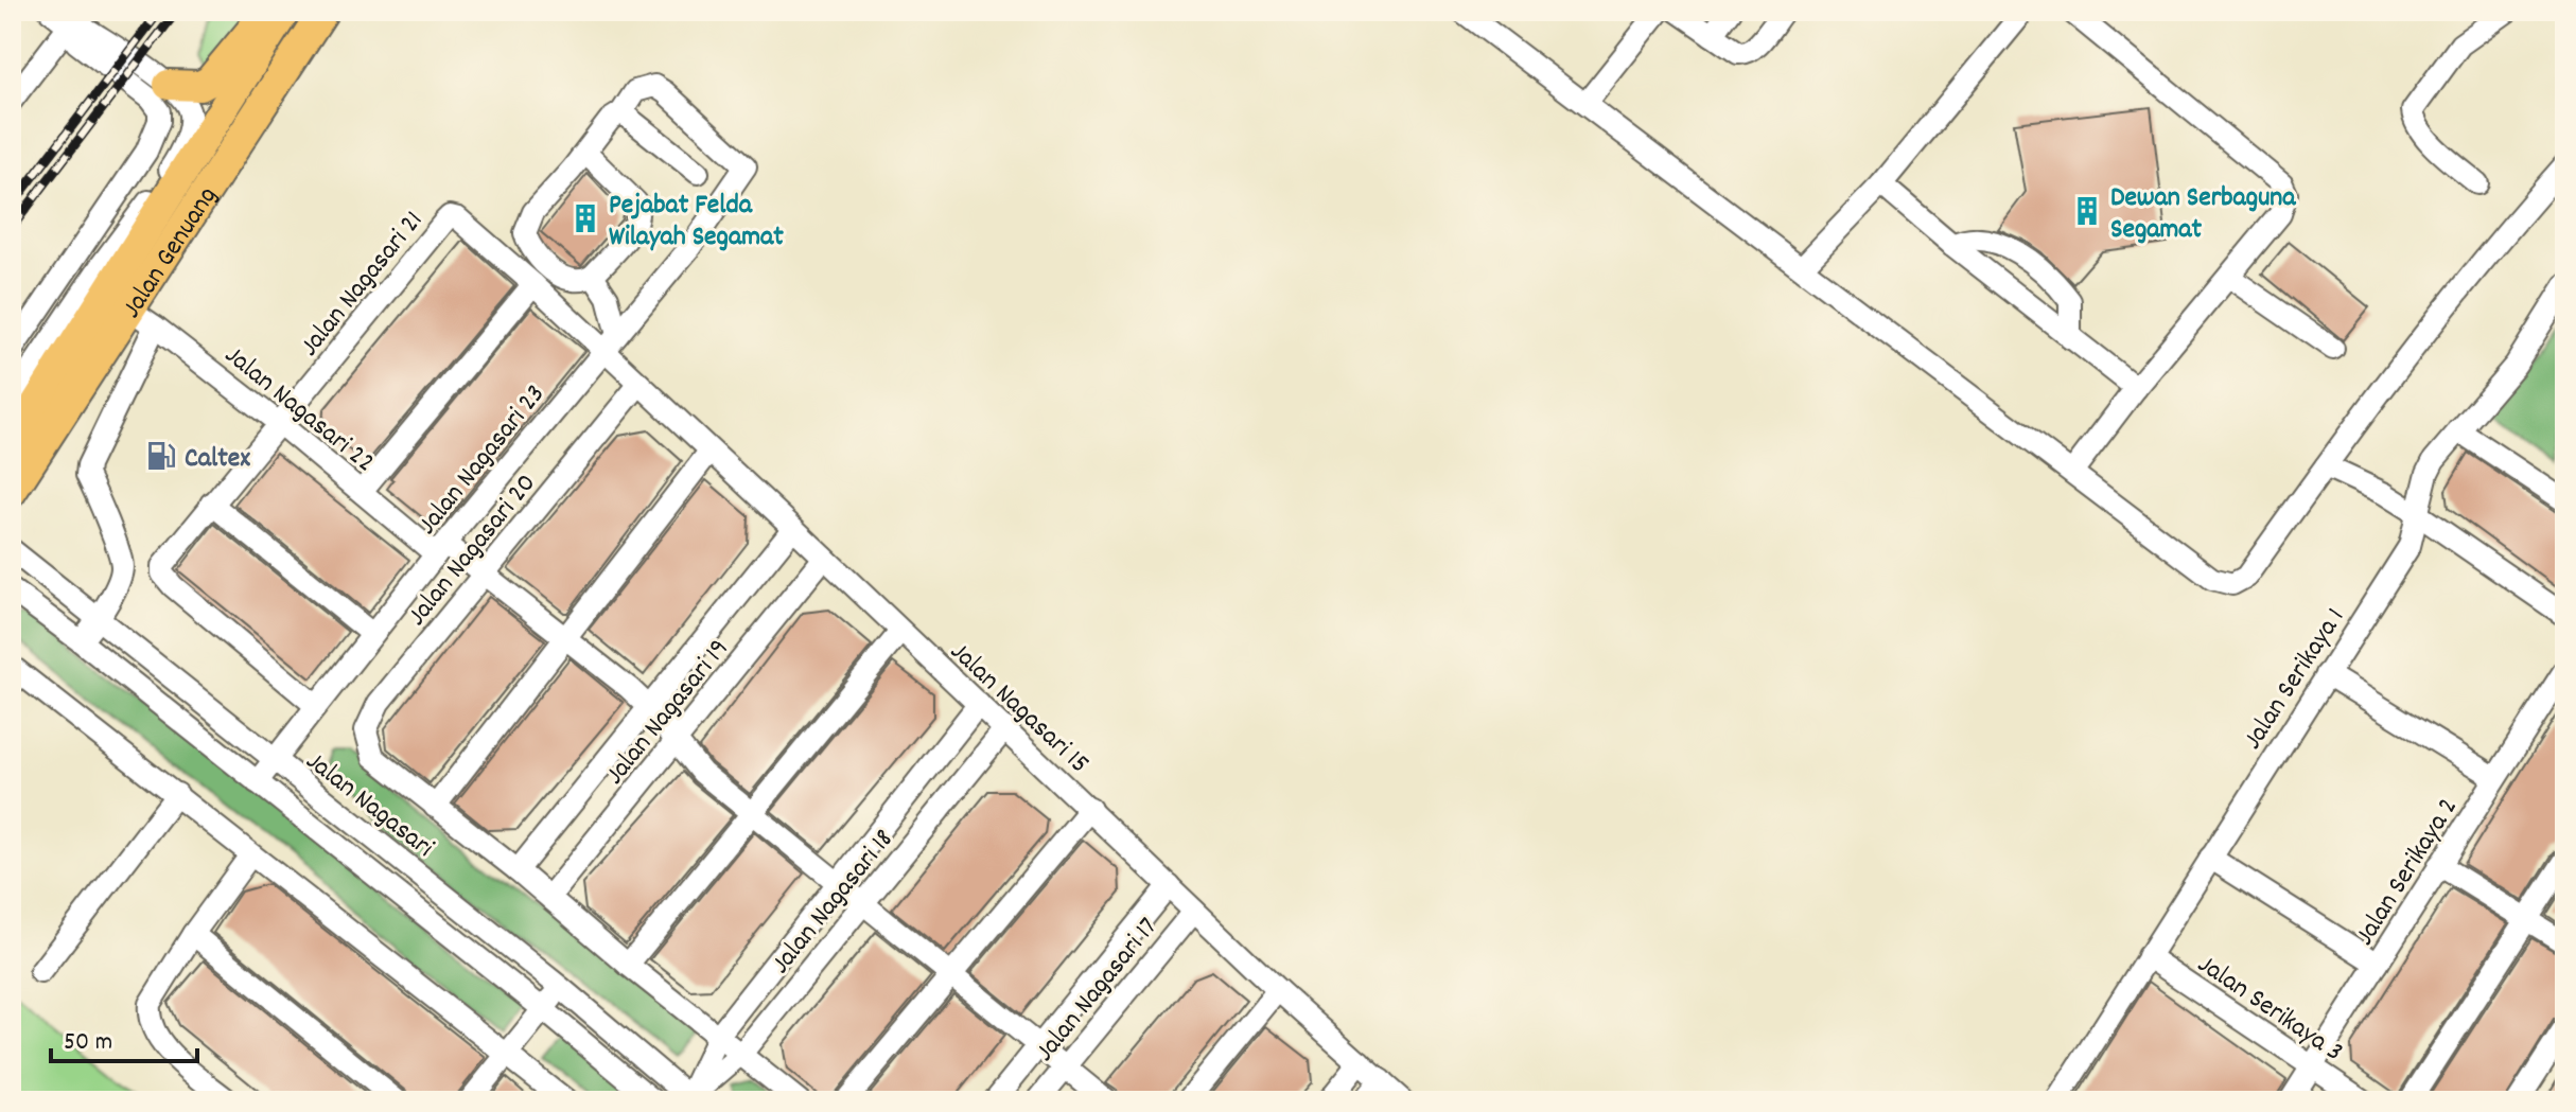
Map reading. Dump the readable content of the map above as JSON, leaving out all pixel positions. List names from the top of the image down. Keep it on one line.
{"streets":{"highway":["Jalan Genuang"],"street":["Jalan Nagasari 21","Jalan Nagasari 22","Jalan Nagasari 23","Jalan Nagasari 20","Jalan Serikaya 1","Jalan Nagasari 15","Jalan Nagasari 19","Jalan Nagasari","Jalan Serikaya 2","Jalan Nagasari 18","Jalan Nagasari 17","Jalan Serikaya 3"]},"crossings":[["Jalan Genuang","Jalan Nagasari 22"],["Jalan Nagasari 21","Jalan Nagasari 22"],["Jalan Nagasari 21","Jalan Nagasari 23"],["Jalan Nagasari 21","Jalan Nagasari 15"],["Jalan Nagasari 22","Jalan Nagasari 23"],["Jalan Nagasari 22","Jalan Nagasari 20"],["Jalan Nagasari 22","Jalan Nagasari 19"],["Jalan Nagasari 22","Jalan Nagasari 18"],["Jalan Nagasari 22","Jalan Nagasari 17"],["Jalan Nagasari 23","Jalan Nagasari 15"],["Jalan Nagasari 23","Jalan Nagasari"],["Jalan Nagasari 20","Jalan Nagasari 15"],["Jalan Serikaya 1","Jalan Serikaya 3"],["Jalan Nagasari 15","Jalan Nagasari 19"],["Jalan Nagasari 15","Jalan Nagasari 18"],["Jalan Nagasari 15","Jalan Nagasari 17"],["Jalan Nagasari","Jalan Nagasari 18"],["Jalan Serikaya 2","Jalan Serikaya 3"]],"places":{"building":["Dewan Serbaguna Segamat","Pejabat Felda Wilayah Segamat"],"fuel station":["Caltex"]},"scale_bar":"50 m"}
